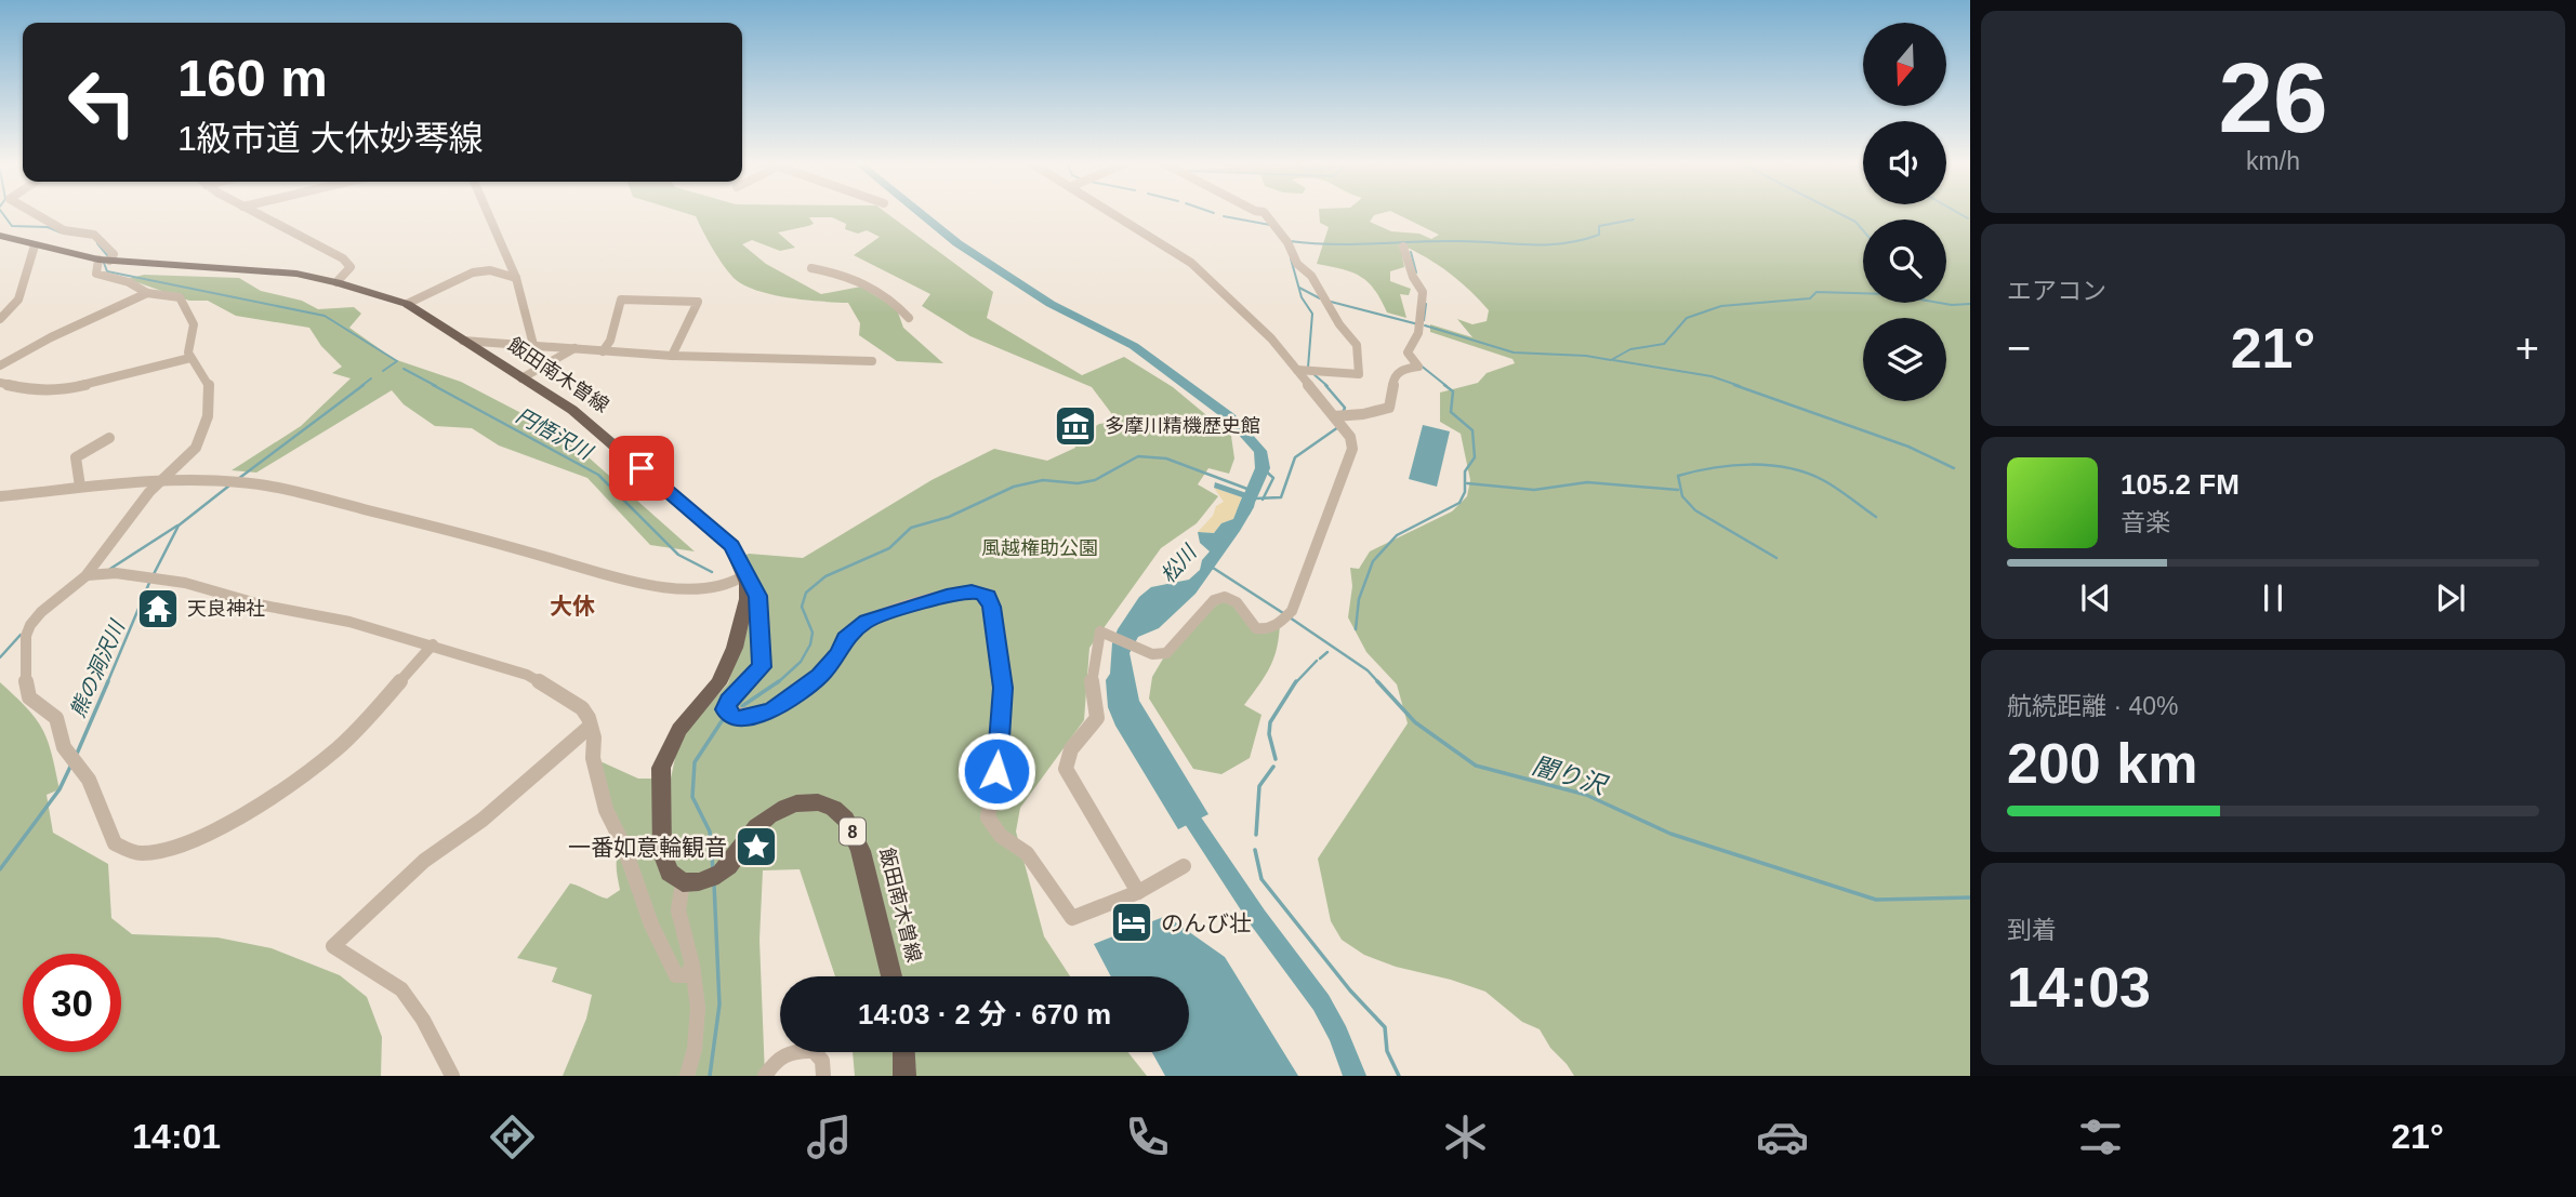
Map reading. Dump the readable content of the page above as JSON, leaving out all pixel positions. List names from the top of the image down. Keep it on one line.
{"streets":{"main road":["飯田南木曽線","8"]},"districts":["大休"],"water":["円悟沢川","松川","熊の洞沢川","闇り沢"],"parks":["風越権助公園"],"places":{"museum":["多摩川精機歴史館"],"temple":["天良神社"],"place":["一番如意輪観音"],"hotel":["のんび壮"]},"north":"bottom","page":{"tile":[["26","km/h"],"エアコン",["航続距離 · 40%","200 km"],["到着","14:03"]],"turn":["160 m","1級市道 大休妙琴線"],"heat":["−","21°","+"],"song":["105.2 FM","音楽"],"limit":"30","trip":"14:03 · 2 分 · 670 m","tabs":["14:01","21°"]}}
